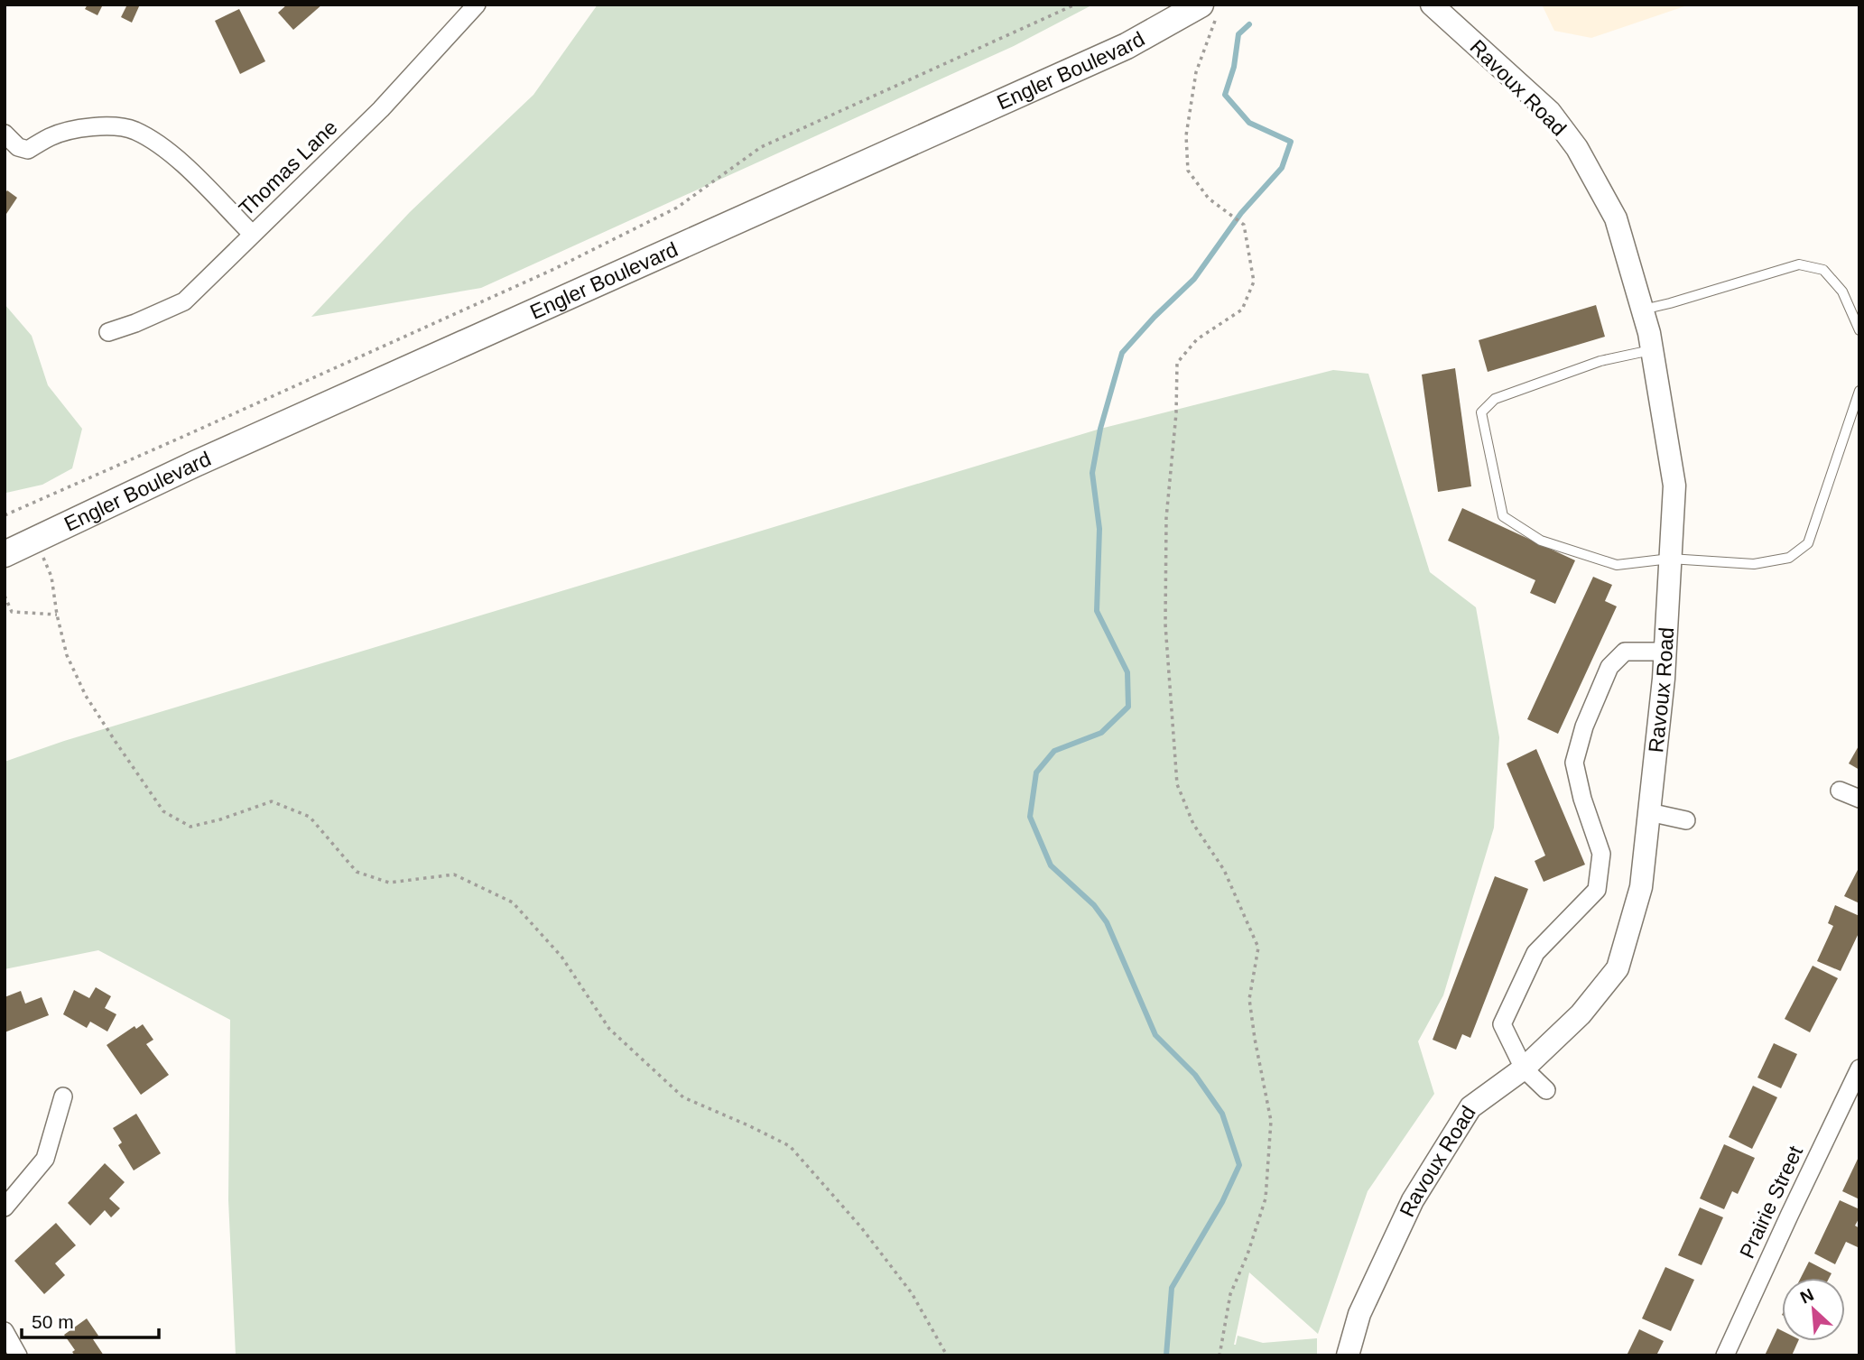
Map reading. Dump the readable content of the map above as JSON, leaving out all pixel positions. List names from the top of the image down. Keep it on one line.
{"streets":{"main road":["Engler Boulevard"],"street":["Ravoux Road","Thomas Lane","Prairie Street"]},"scale_bar":"50 m","north":"top left"}
